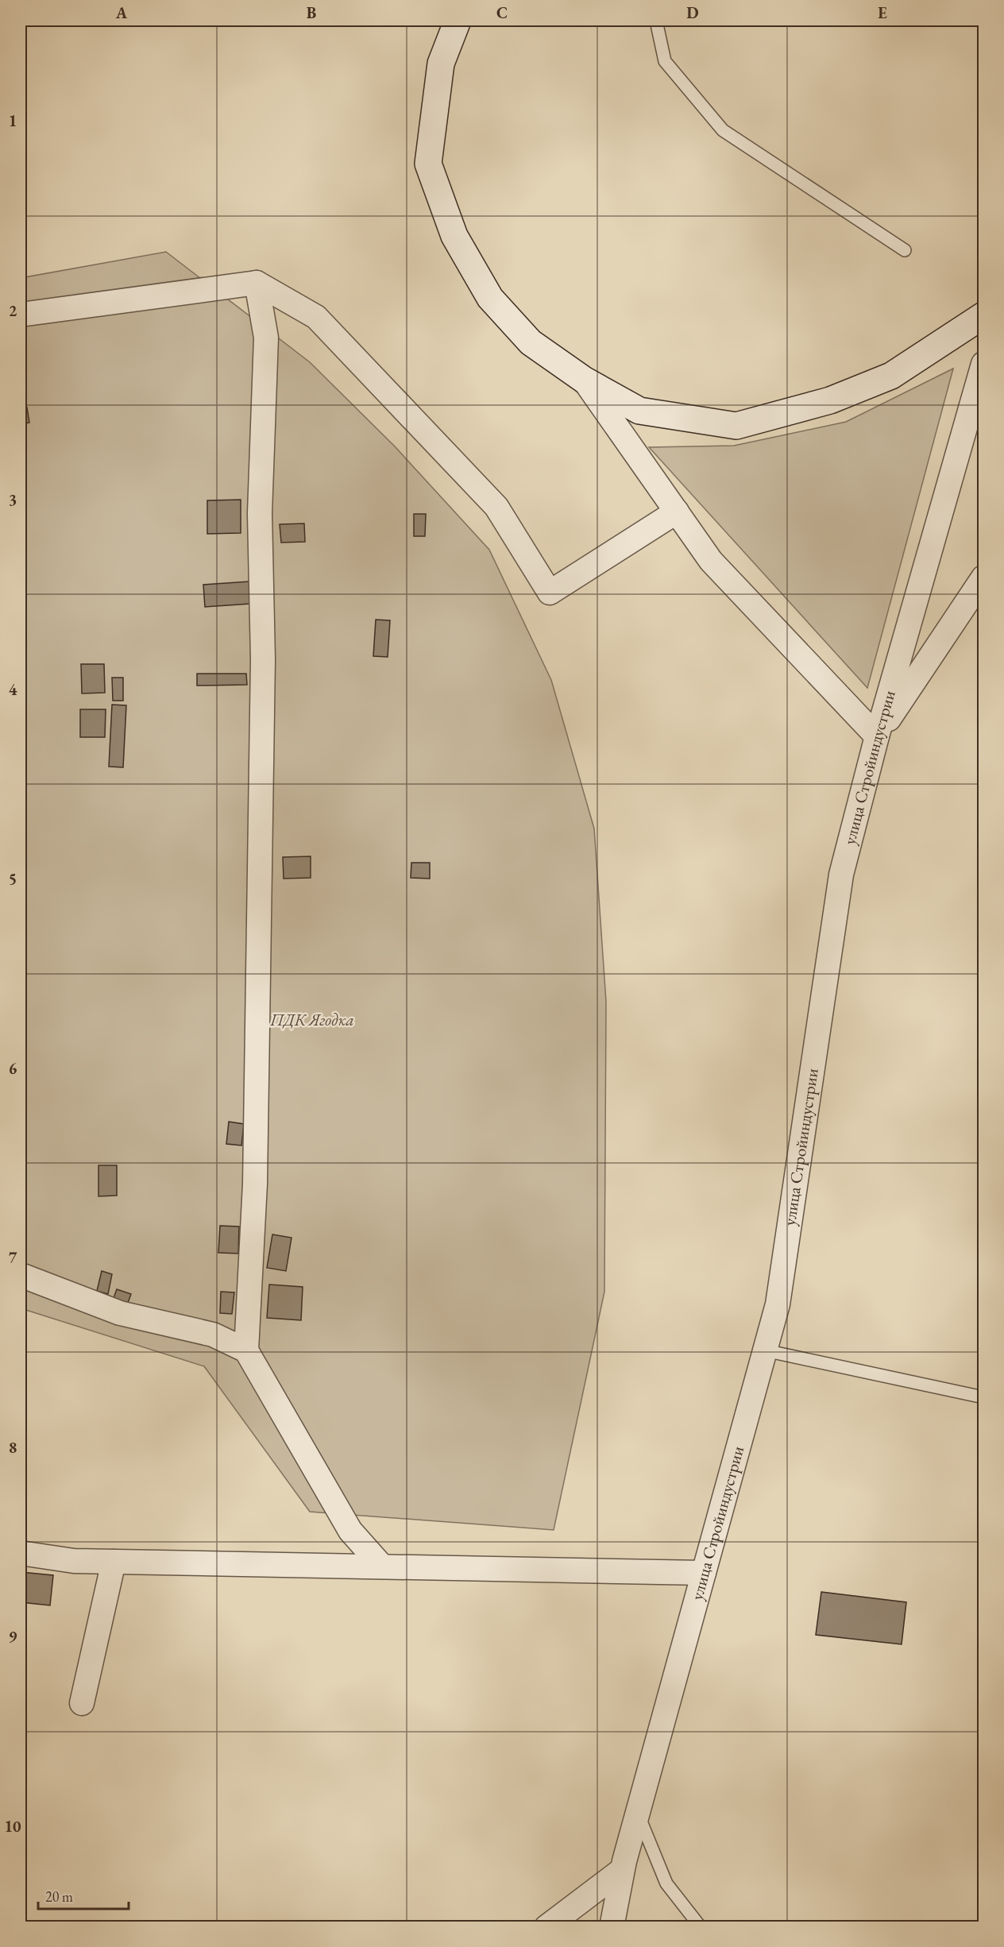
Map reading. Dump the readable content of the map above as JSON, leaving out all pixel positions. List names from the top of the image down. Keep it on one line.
{"streets":{"street":["улица Стройиндустрии"]},"parks":["ПДК Ягодка"],"scale_bar":"20 m","grid":{"columns":["A","B","C","D","E"],"rows":["1","2","3","4","5","6","7","8","9","10"]}}
